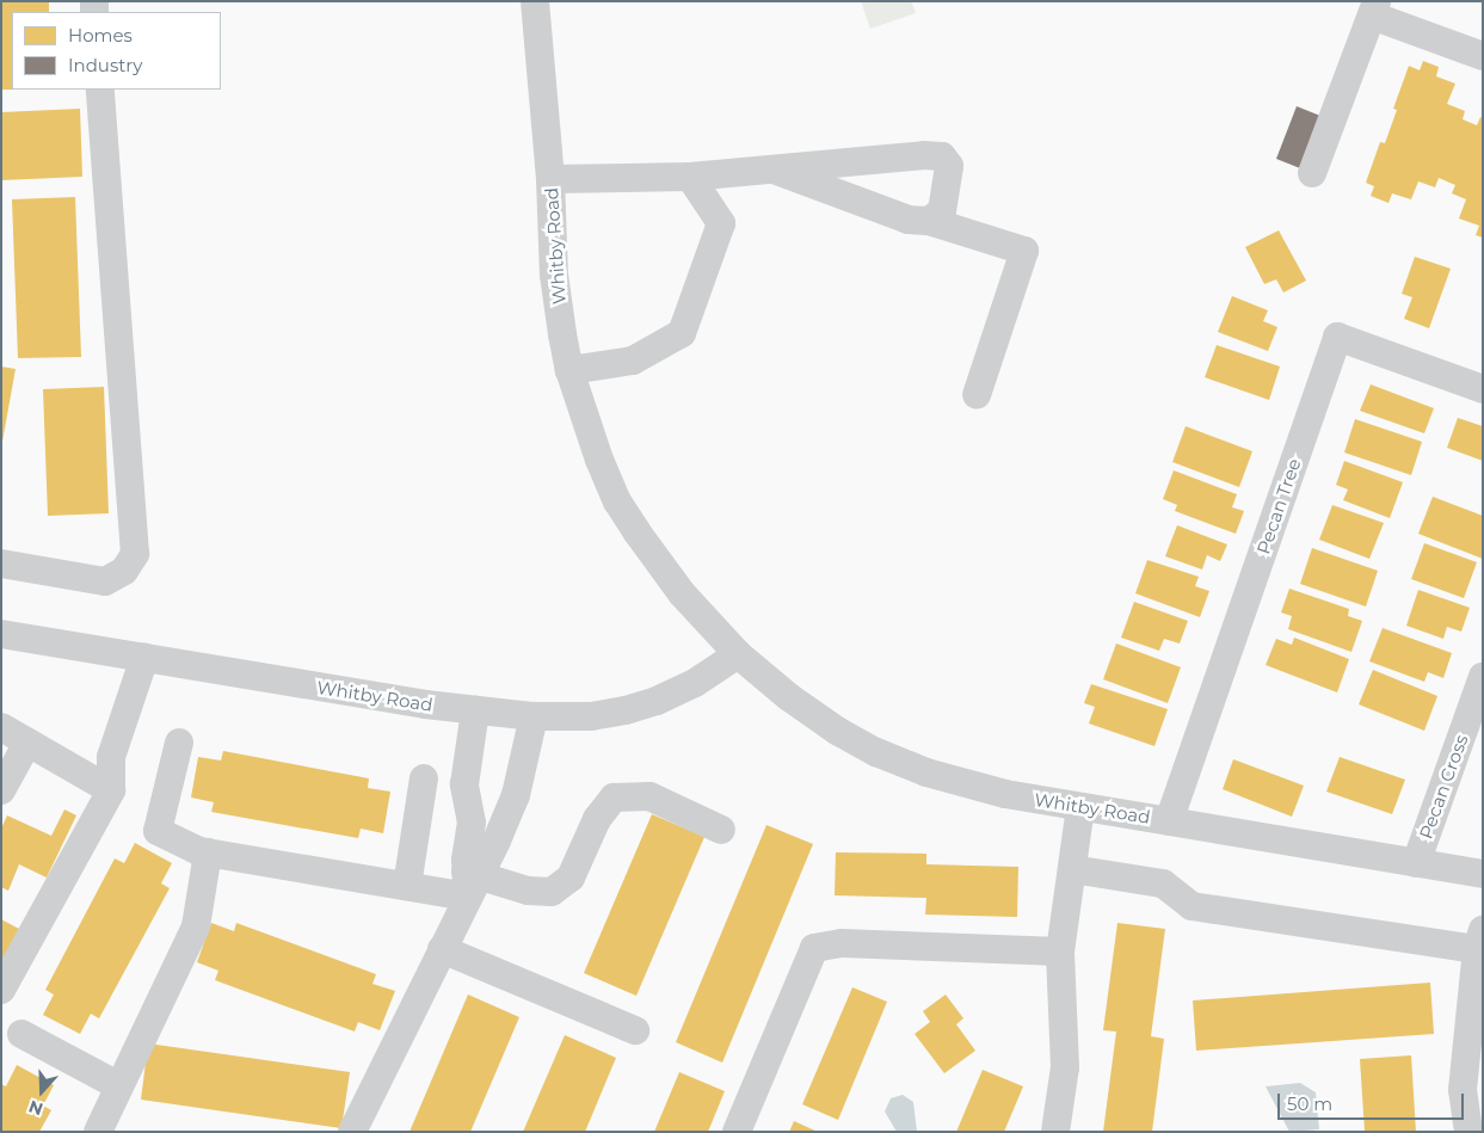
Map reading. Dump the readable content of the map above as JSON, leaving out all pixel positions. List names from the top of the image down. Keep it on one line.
{"streets":{"street":["Whitby Road","Pecan Tree","Pecan Cross"]},"crossings":[["Whitby Road","Pecan Tree"],["Whitby Road","Pecan Cross"]],"legend":["Homes","Industry"],"scale_bar":"50 m","north":"bottom"}
